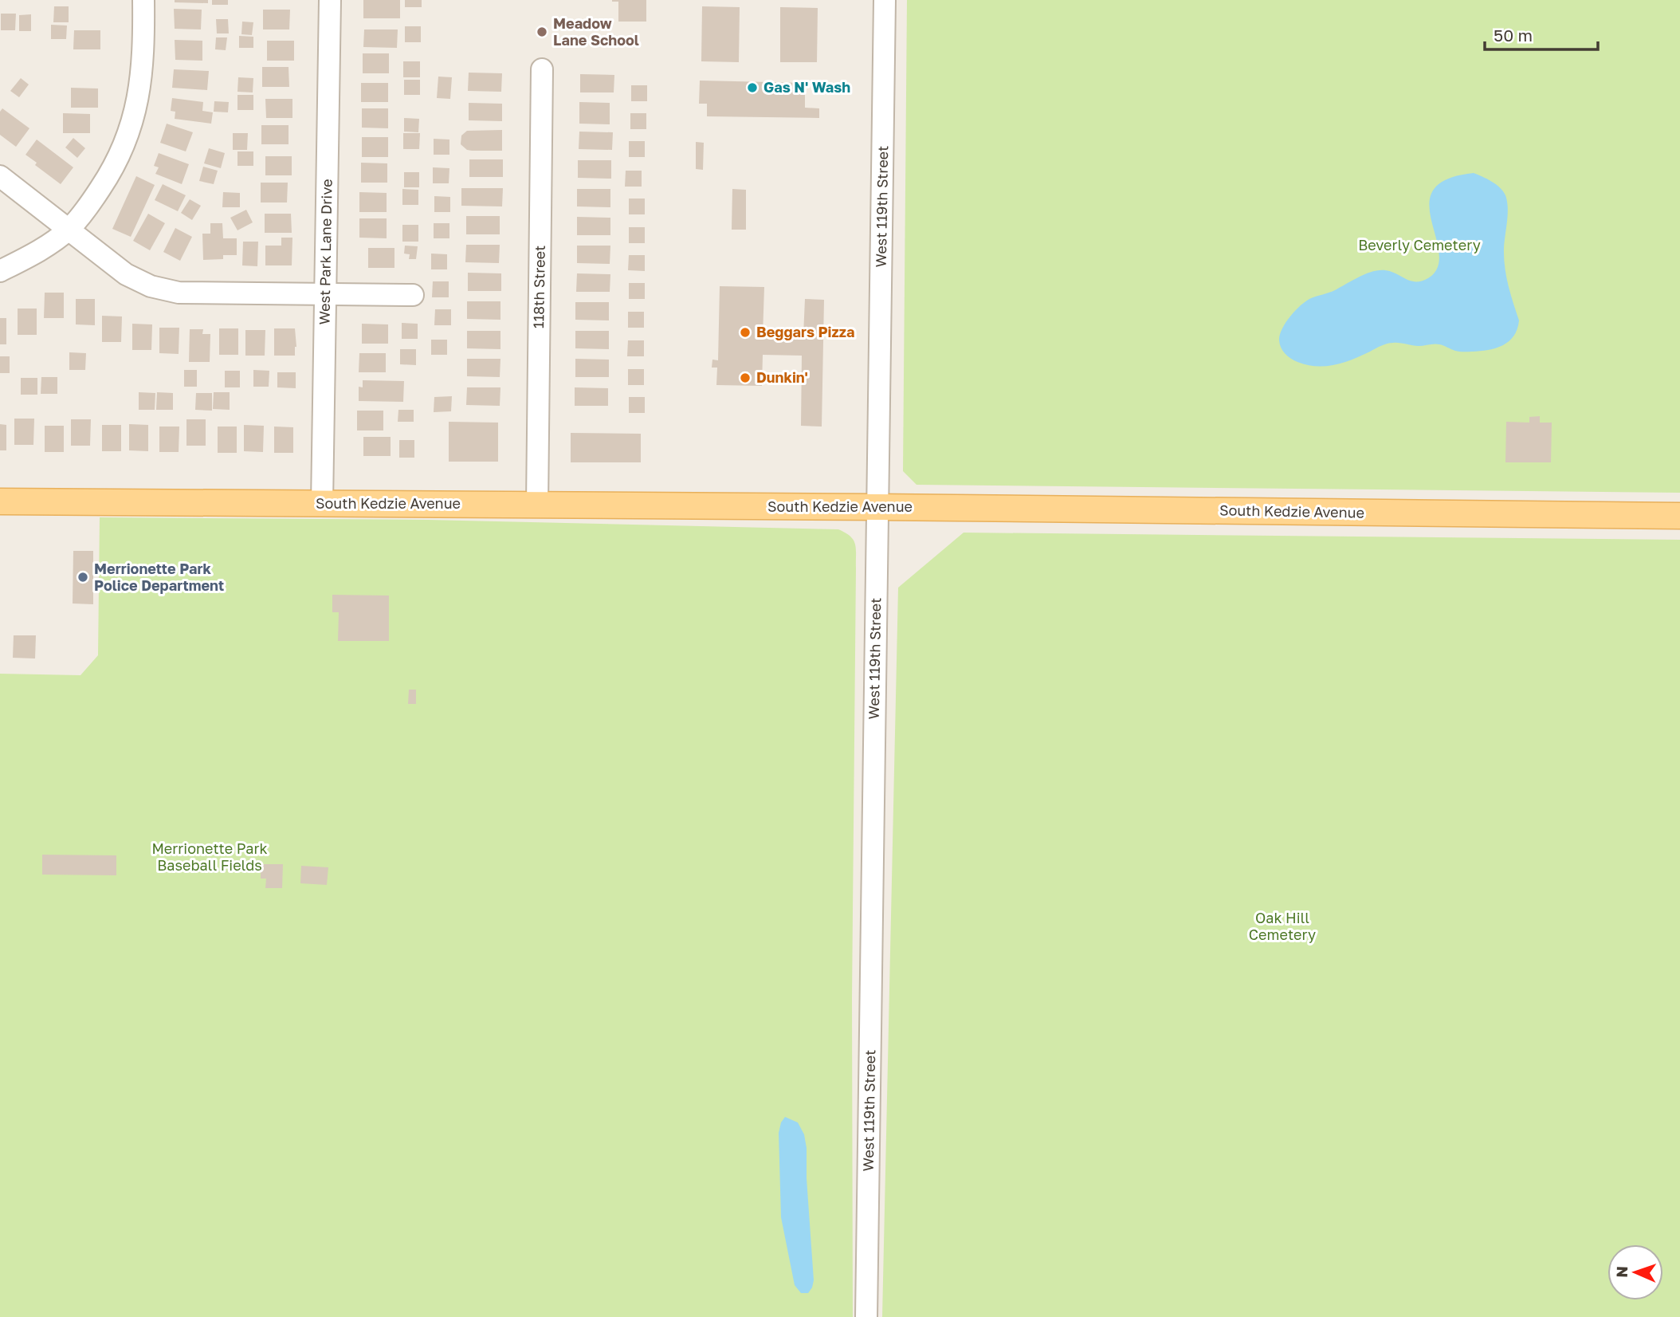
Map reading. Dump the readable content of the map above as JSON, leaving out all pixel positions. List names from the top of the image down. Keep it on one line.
{"streets":{"main road":["South Kedzie Avenue"],"street":["West 119th Street","West Park Lane Drive","118th Street"]},"crossings":[["West 119th Street","South Kedzie Avenue"],["West Park Lane Drive","South Kedzie Avenue"],["118th Street","South Kedzie Avenue"]],"parks":["Beverly Cemetery","Merrionette Park Baseball Fields","Oak Hill Cemetery"],"places":["Meadow Lane School","Gas N' Wash","Beggars Pizza","Dunkin'","Merrionette Park Police Department"],"scale_bar":"50 m","north":"left"}
